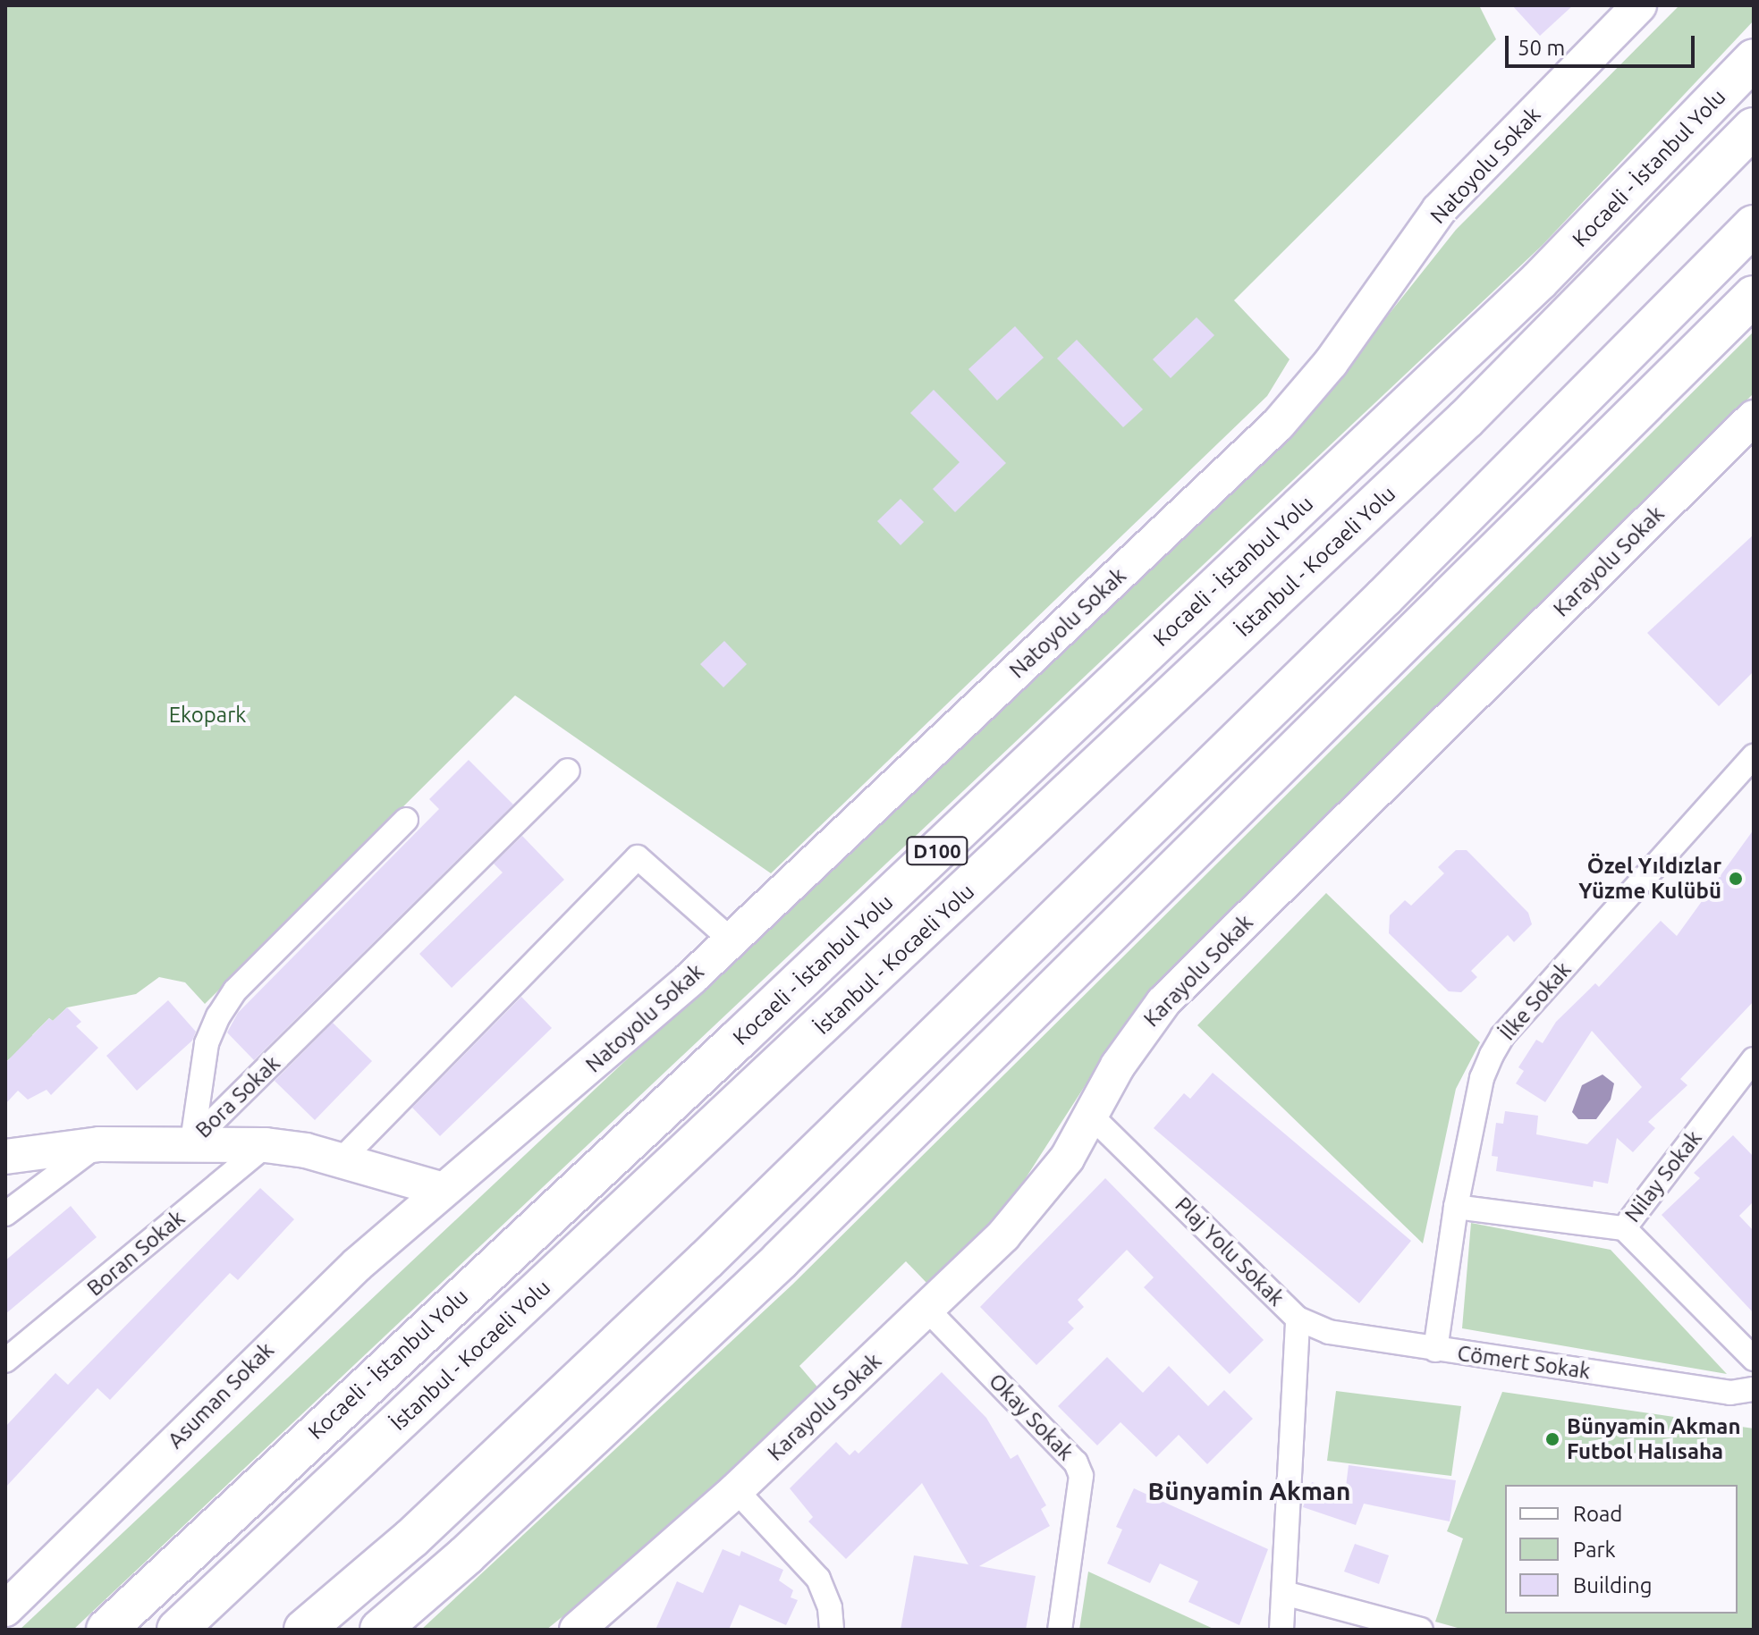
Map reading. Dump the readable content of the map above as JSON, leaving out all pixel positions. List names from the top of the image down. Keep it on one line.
{"streets":{"highway":["Kocaeli - İstanbul Yolu","İstanbul - Kocaeli Yolu","D100"],"main road":["Natoyolu Sokak","Karayolu Sokak","Asuman Sokak"],"street":["İlke Sokak","Bora Sokak","Nilay Sokak","Plaj Yolu Sokak","Boran Sokak","Cömert Sokak","Okay Sokak"]},"crossings":[["Natoyolu Sokak","Asuman Sokak"],["Karayolu Sokak","Plaj Yolu Sokak"],["Karayolu Sokak","Okay Sokak"],["İlke Sokak","Nilay Sokak"],["İlke Sokak","Cömert Sokak"],["Plaj Yolu Sokak","Cömert Sokak"]],"districts":["Bünyamin Akman"],"parks":["Ekopark"],"places":["Özel Yıldızlar Yüzme Kulübü","Bünyamin Akman Futbol Halısaha"],"legend":["Road","Park","Building"],"scale_bar":"50 m"}
